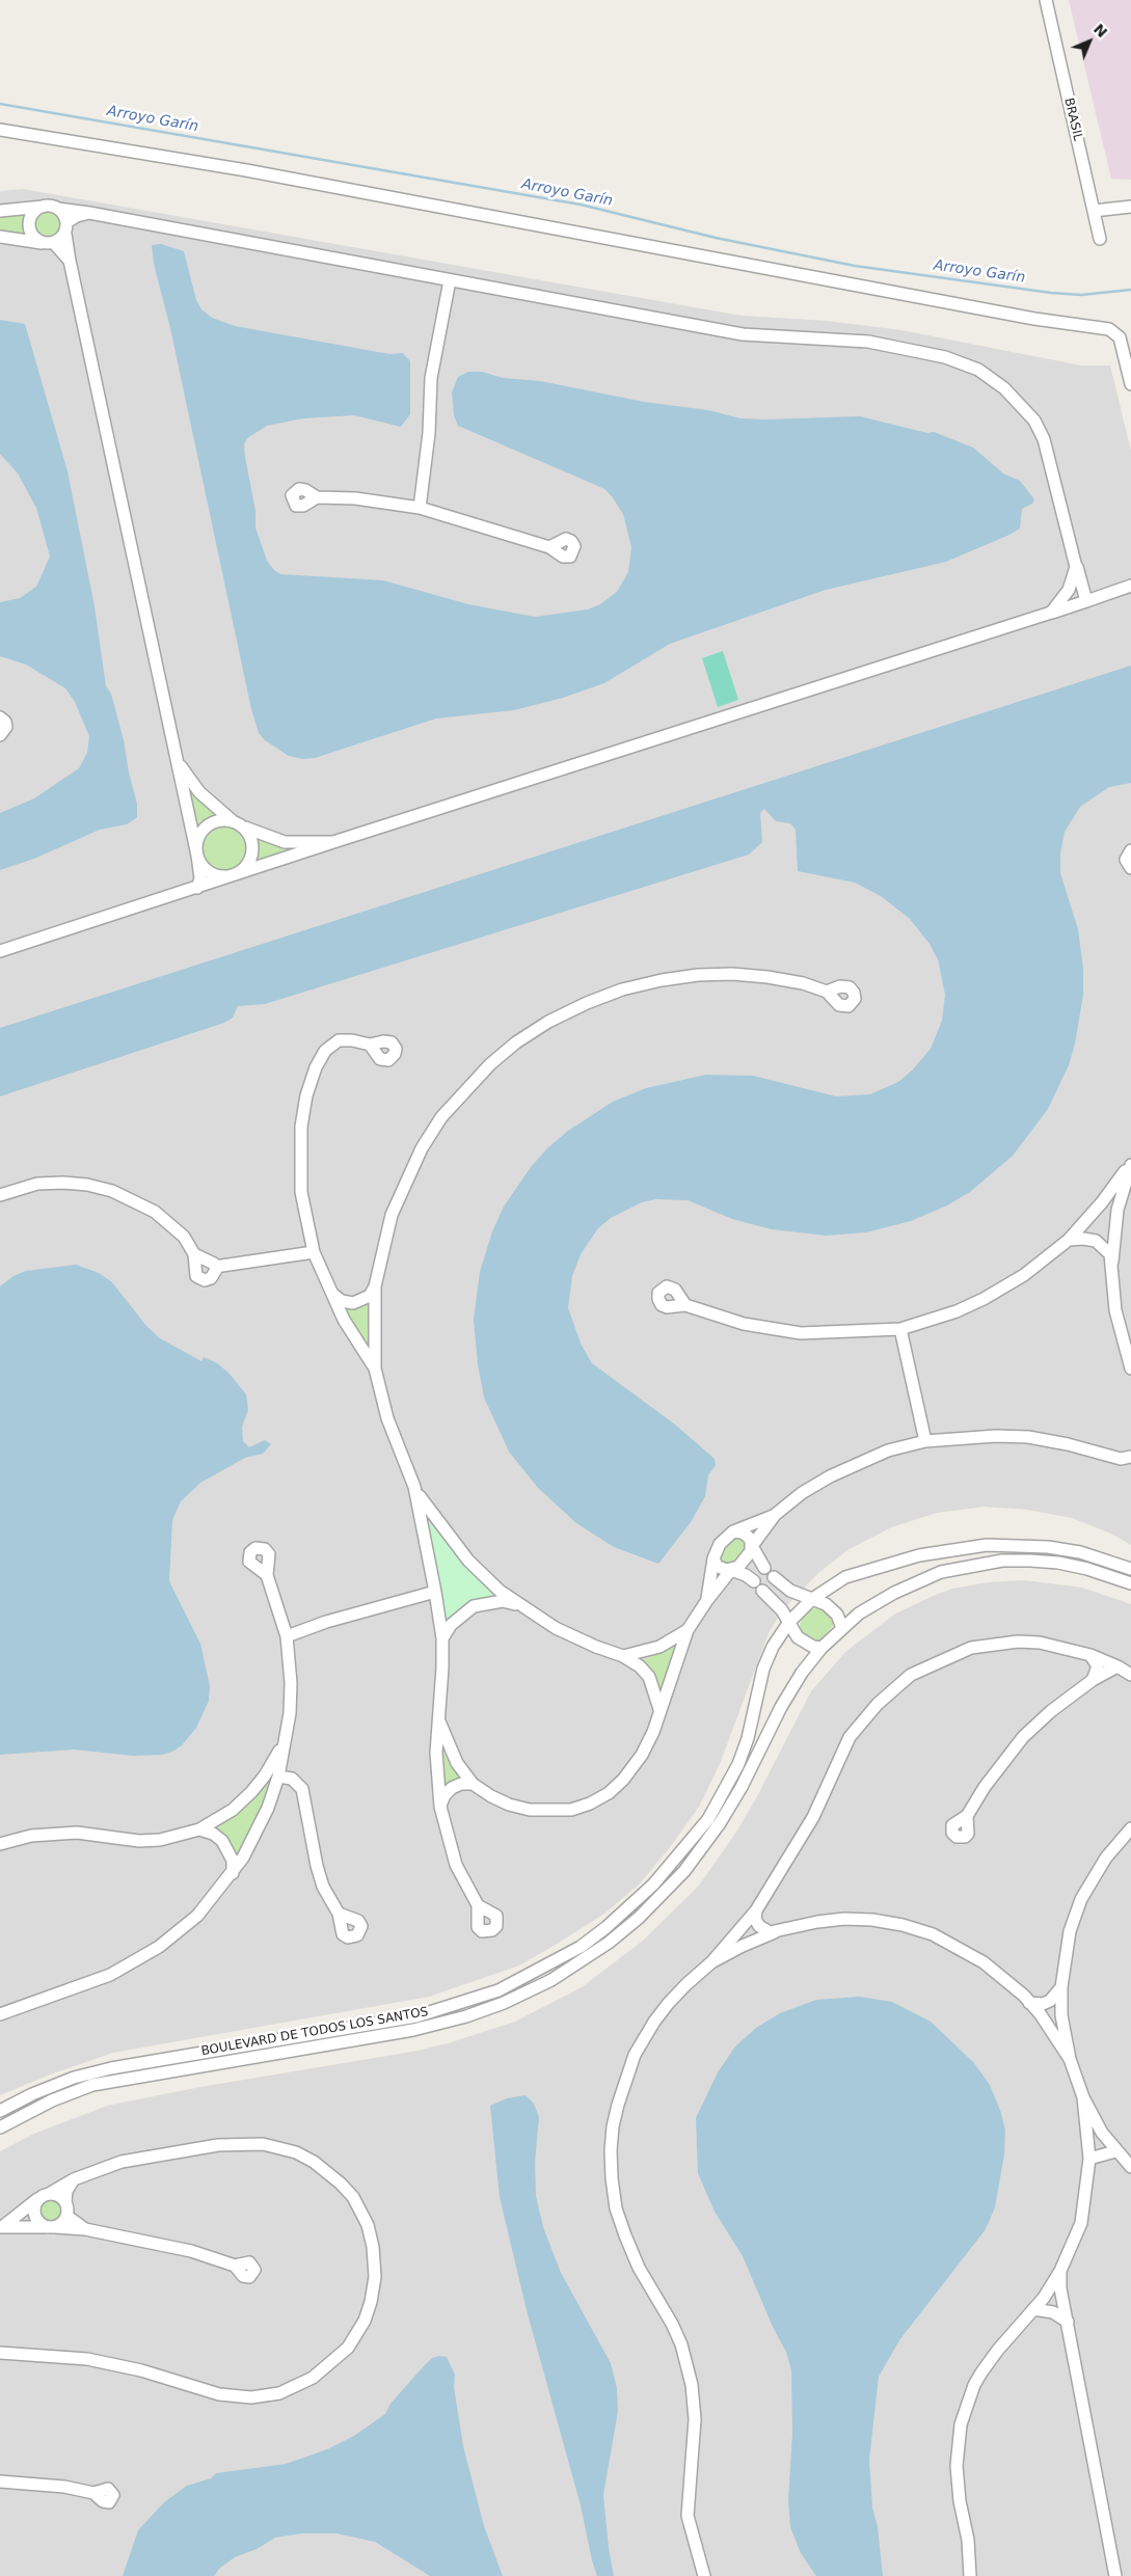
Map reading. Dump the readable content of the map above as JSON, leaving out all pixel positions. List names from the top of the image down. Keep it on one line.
{"streets":{"street":["BRASIL","BOULEVARD DE TODOS LOS SANTOS"]},"water":["Arroyo Garín"],"north":"top right"}
